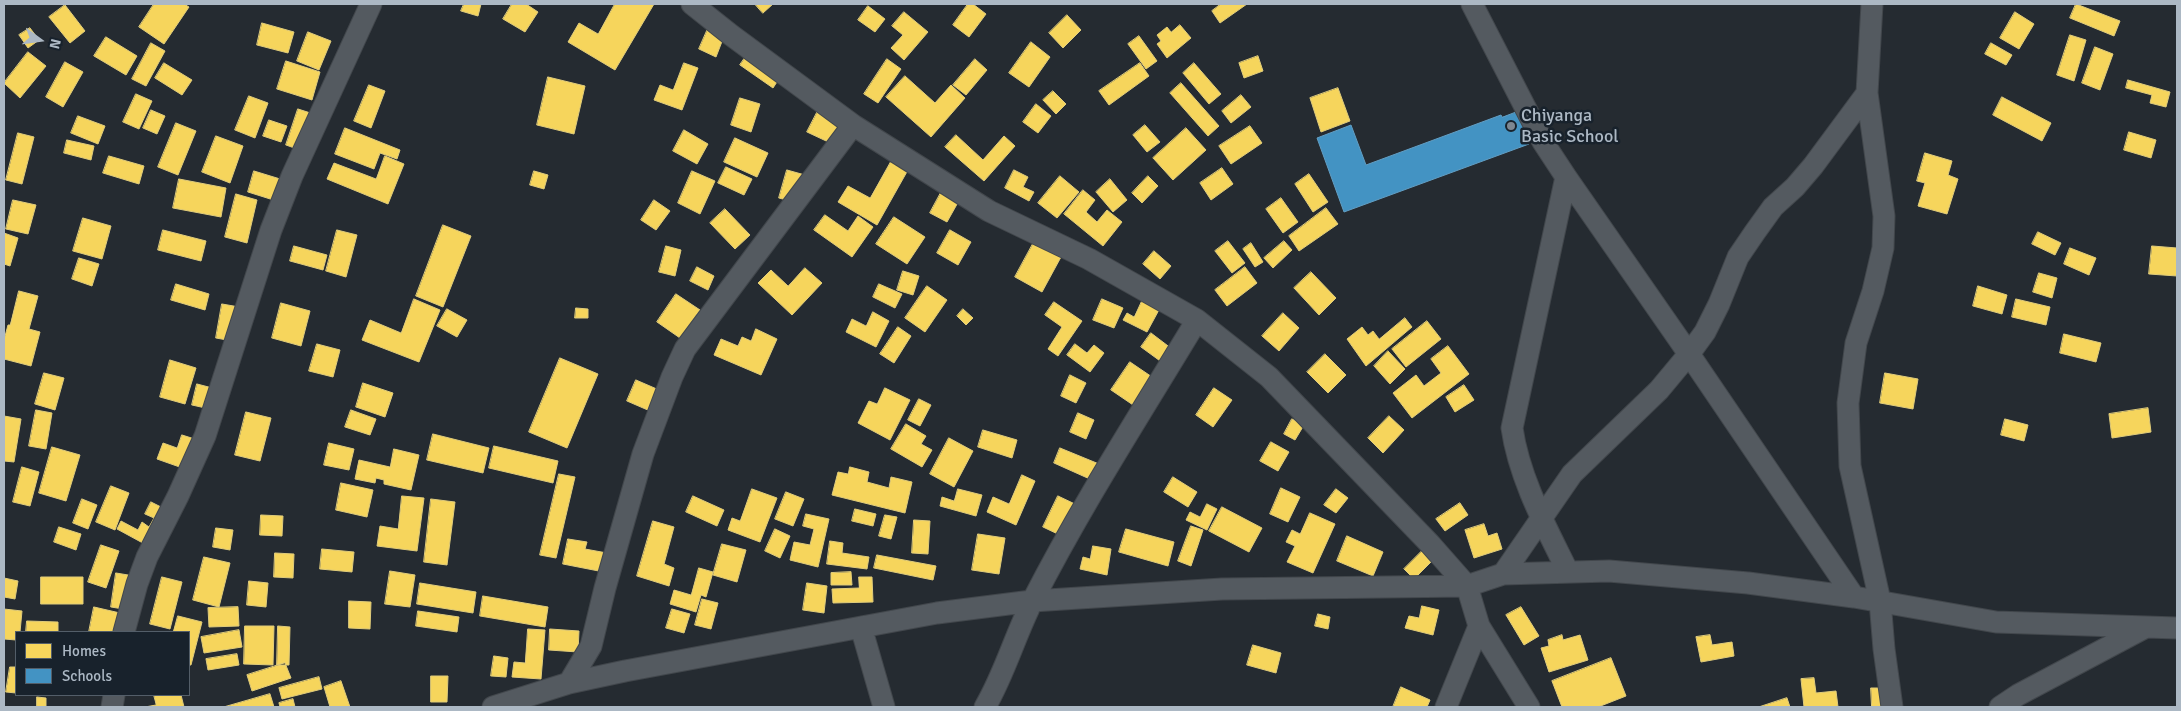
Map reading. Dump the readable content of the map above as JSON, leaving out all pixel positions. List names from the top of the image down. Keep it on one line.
{"places":["Chiyanga Basic School"],"legend":["Homes","Schools"],"north":"right"}
